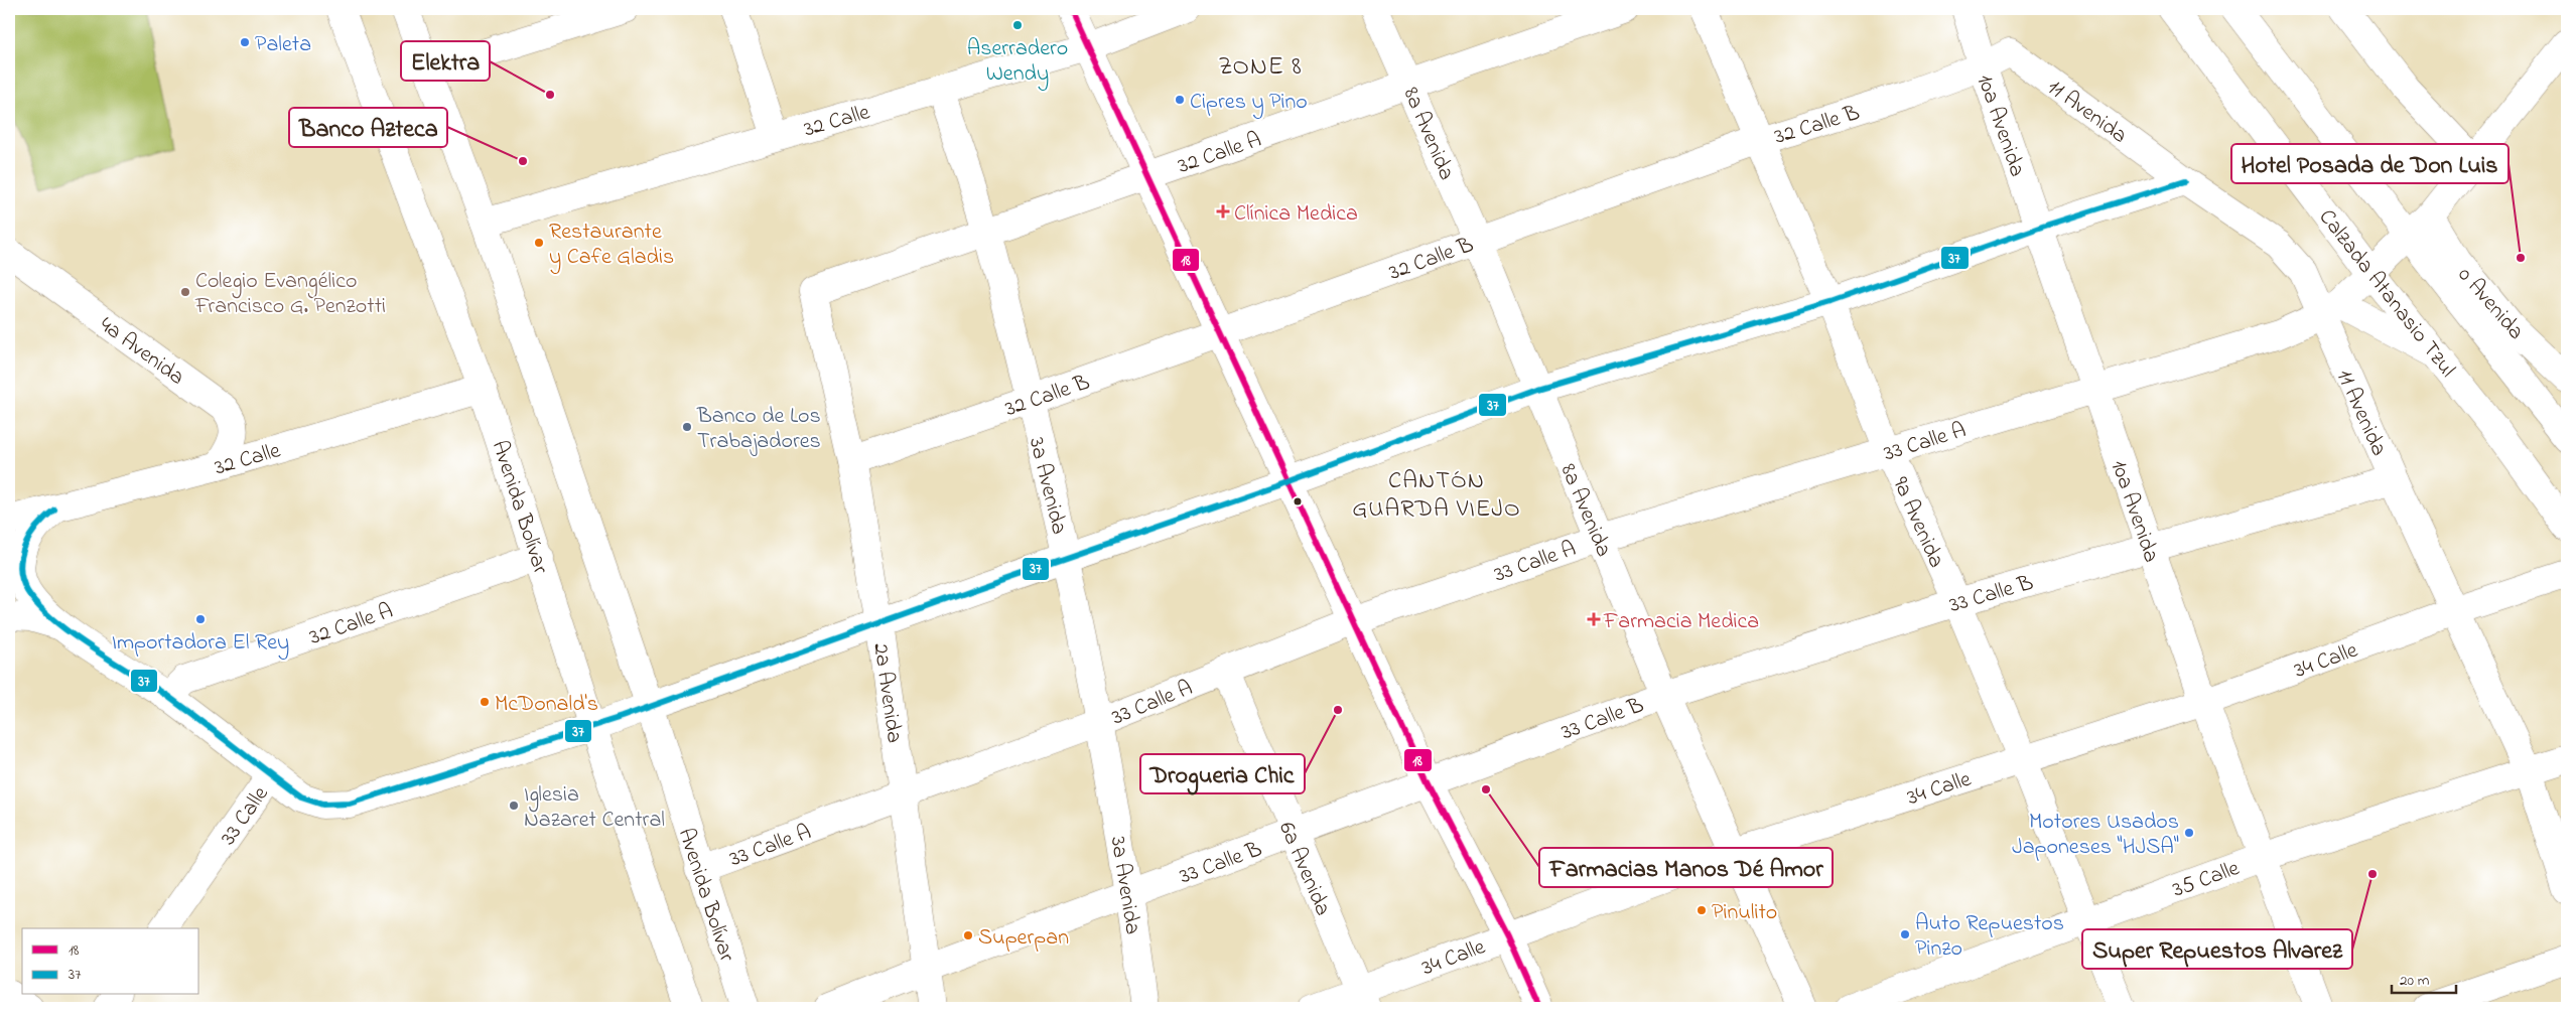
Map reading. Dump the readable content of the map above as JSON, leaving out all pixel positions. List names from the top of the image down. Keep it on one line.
{"streets":{"street":["11 Avenida","32 Calle","32 Calle B","10a Avenida","8a Avenida","32 Calle A","Calzada Atanasio Tzul","0 Avenida","4a Avenida","33 Calle A","3a Avenida","Avenida Bolívar","9a Avenida","33 Calle B","34 Calle","2a Avenida","33 Calle","6a Avenida","35 Calle"]},"crossings":[["11 Avenida","32 Calle B"],["11 Avenida","33 Calle A"],["11 Avenida","33 Calle B"],["11 Avenida","34 Calle"],["11 Avenida","33 Calle"],["11 Avenida","35 Calle"],["32 Calle","4a Avenida"],["32 Calle","3a Avenida"],["32 Calle","Avenida Bolívar"],["32 Calle B","10a Avenida"],["32 Calle B","8a Avenida"],["32 Calle B","3a Avenida"],["32 Calle B","9a Avenida"],["32 Calle B","2a Avenida"],["10a Avenida","33 Calle A"],["10a Avenida","33 Calle B"],["10a Avenida","34 Calle"],["10a Avenida","33 Calle"],["10a Avenida","35 Calle"],["8a Avenida","32 Calle A"],["8a Avenida","33 Calle A"],["8a Avenida","33 Calle B"],["8a Avenida","34 Calle"],["8a Avenida","33 Calle"],["32 Calle A","3a Avenida"],["32 Calle A","Avenida Bolívar"],["32 Calle A","2a Avenida"],["Calzada Atanasio Tzul","33 Calle A"],["0 Avenida","33 Calle A"],["33 Calle A","3a Avenida"],["33 Calle A","Avenida Bolívar"],["33 Calle A","9a Avenida"],["33 Calle A","2a Avenida"],["33 Calle A","6a Avenida"],["3a Avenida","33 Calle B"],["3a Avenida","33 Calle"],["Avenida Bolívar","33 Calle"],["9a Avenida","33 Calle B"],["9a Avenida","34 Calle"],["9a Avenida","33 Calle"],["9a Avenida","35 Calle"],["33 Calle B","2a Avenida"],["33 Calle B","6a Avenida"],["34 Calle","6a Avenida"],["2a Avenida","33 Calle"]],"districts":["ZONE 8","CANTÓN GUARDA VIEJO"],"places":{"other":["Aserradero Wendy","Paleta","Elektra","Cipres y Pino","Banco Azteca","Restaurante y Cafe Gladis","Hotel Posada de Don Luis","Colegio Evangélico Francisco G. Penzotti","Banco de Los Trabajadores","Importadora El Rey","McDonald's","Drogueria Chic","Farmacias Manos Dé Amor","Iglesia Nazaret Central","Motores Usados Japoneses \"HJSA\"","Super Repuestos Alvarez","Pinulito","Auto Repuestos Pinzo","Superpan"],"health":["Clínica Medica","Farmacia Medica"]},"lines":["transit line 18","transit line 37"],"legend":["18","37"],"scale_bar":"20 m"}
